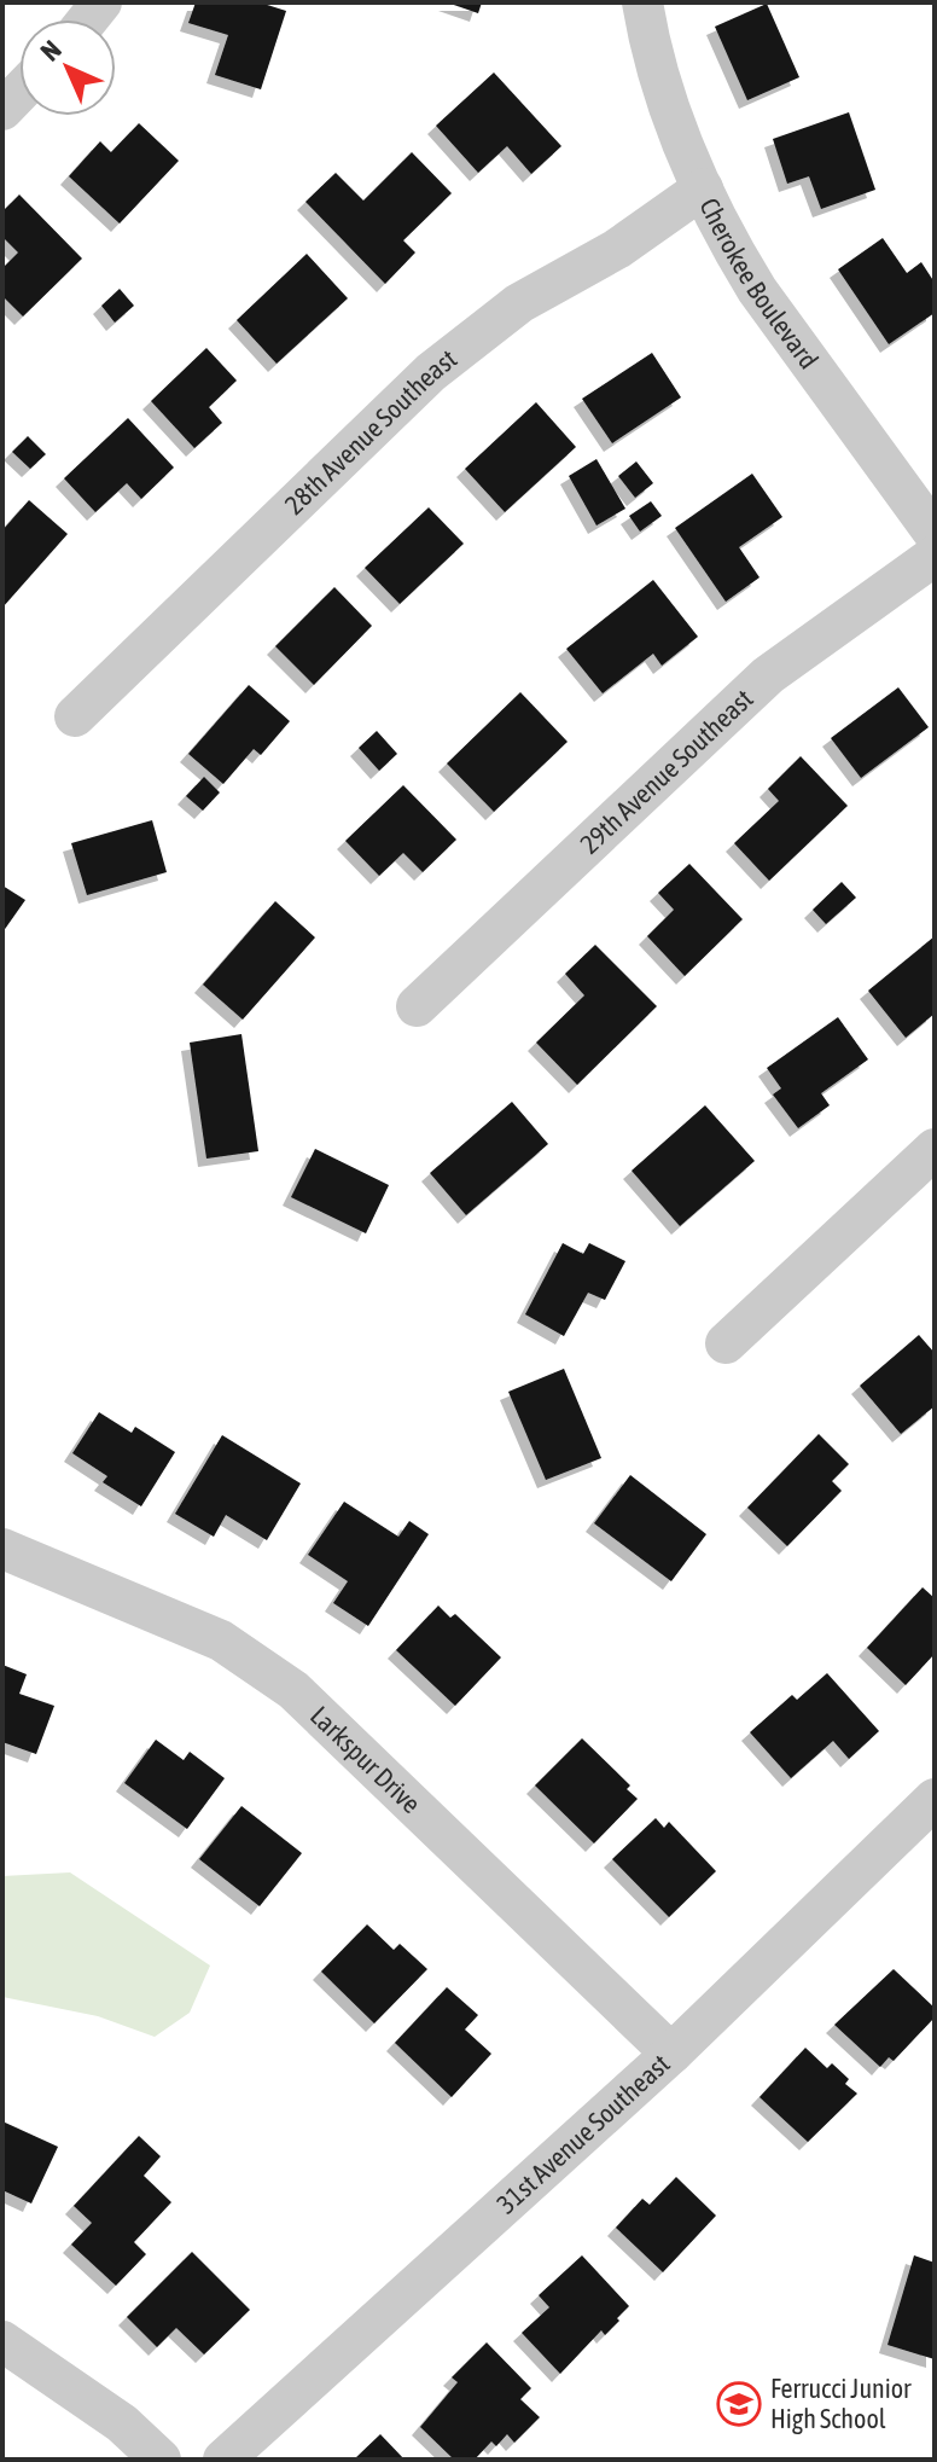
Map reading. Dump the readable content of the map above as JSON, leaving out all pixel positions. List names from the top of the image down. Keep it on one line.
{"streets":{"street":["Cherokee Boulevard","28th Avenue Southeast","29th Avenue Southeast","Larkspur Drive","31st Avenue Southeast"]},"crossings":[["Cherokee Boulevard","28th Avenue Southeast"],["Larkspur Drive","31st Avenue Southeast"]],"places":{"school or university":["Ferrucci Junior High School"]},"north":"top left"}
